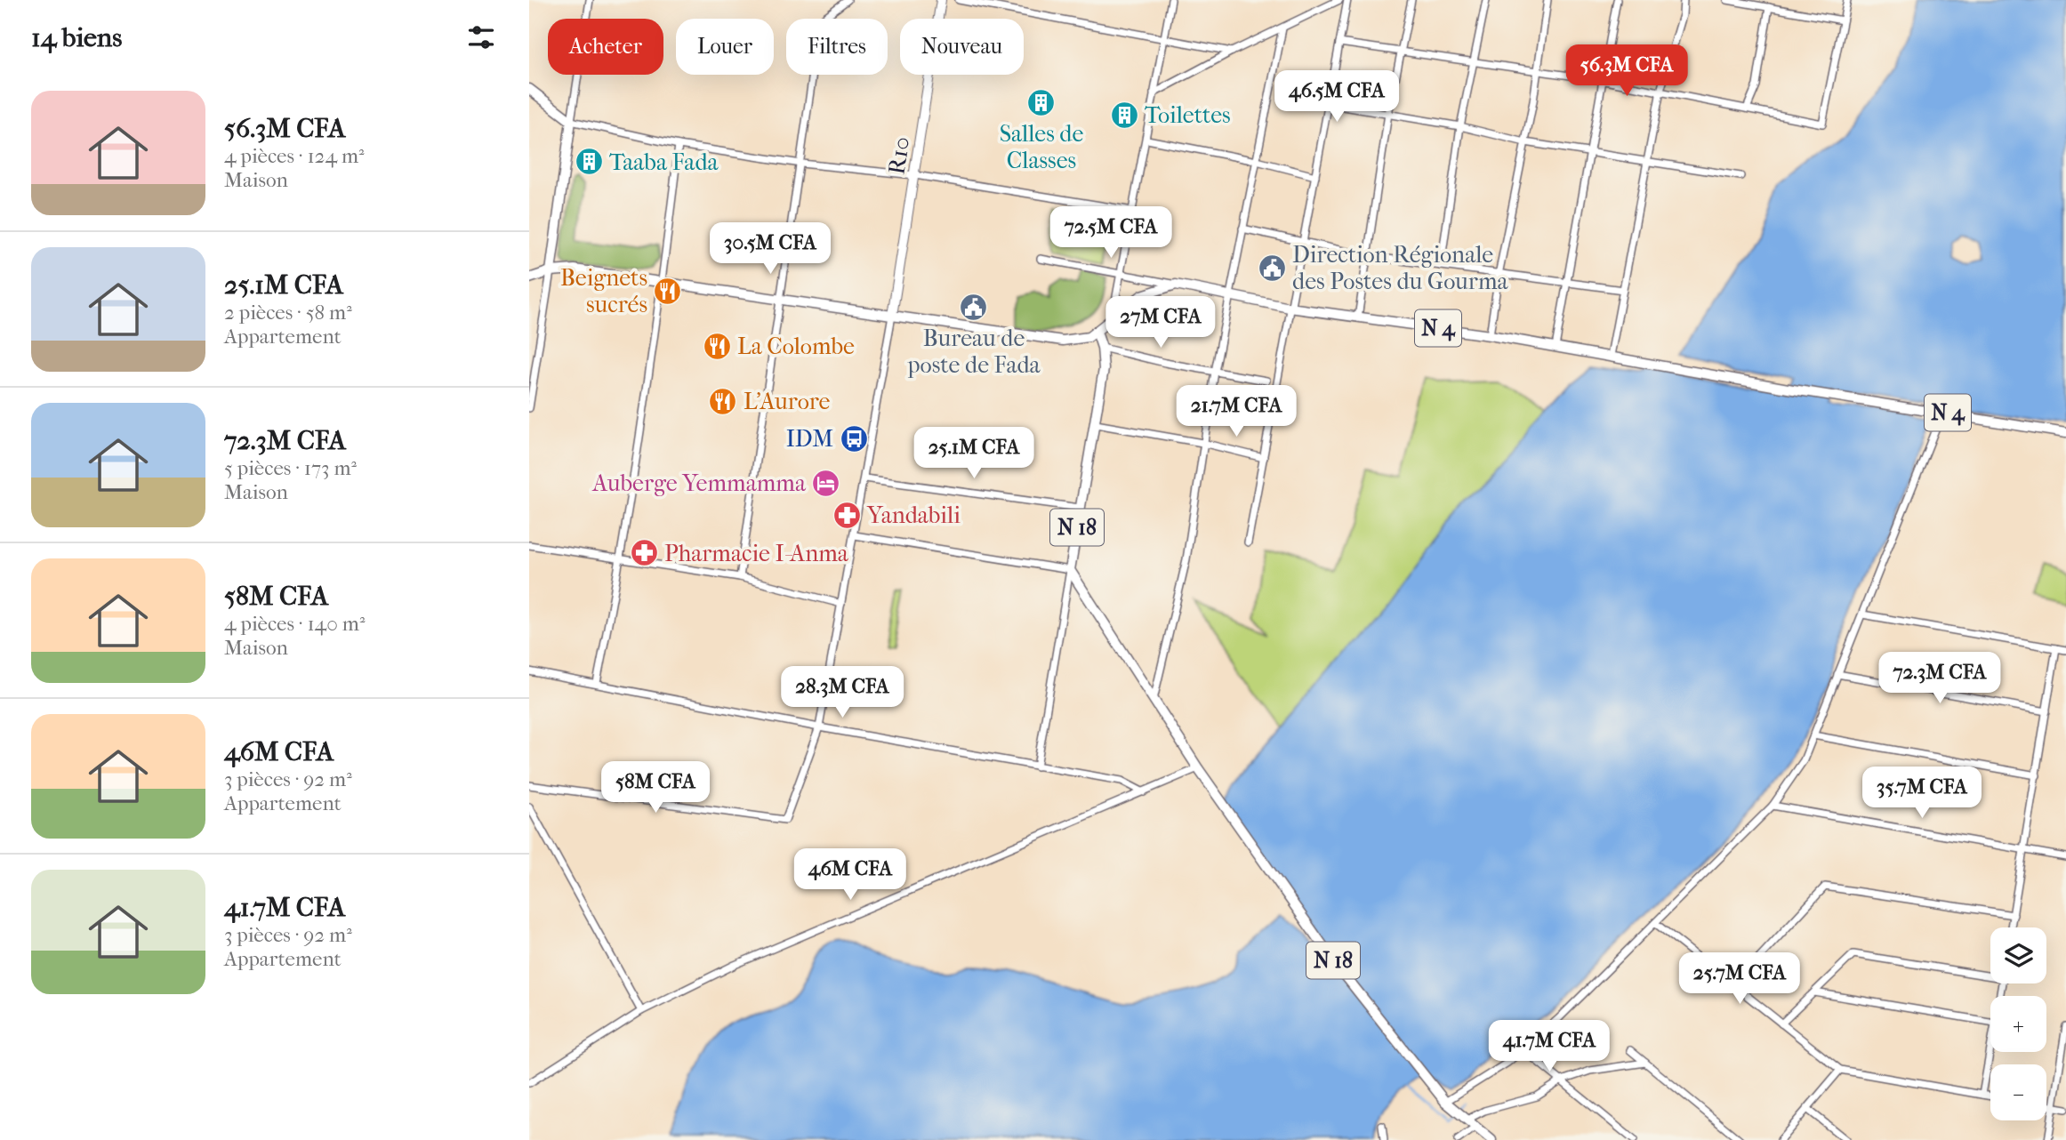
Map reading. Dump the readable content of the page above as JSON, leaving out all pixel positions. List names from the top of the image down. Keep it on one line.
{"streets":{"main road":["R10","N 4","N 18"]},"crossings":[["R10","N 4"],["N 4","N 18"]],"places":{"building":["Salles de Classes","Toilettes","Taaba Fada"],"public building":["Direction Régionale des Postes du Gourma","Bureau de poste de Fada"],"restaurant":["Beignets sucrés","La Colombe","L'Aurore"],"bus stop":["IDM"],"hotel":["Auberge Yemmamma"],"pharmacy":["Yandabili","Pharmacie I-Anma"]},"page":{"heading":"14 biens","chip":["Acheter","Louer","Filtres","Nouveau"],"price":["56.3M CFA","46.5M CFA","72.5M CFA","30.5M CFA","27M CFA","21.7M CFA","25.1M CFA","72.3M CFA","28.3M CFA","58M CFA","35.7M CFA","46M CFA","25.7M CFA","41.7M CFA"],"list":[{"name":"56.3M CFA","note":"4 pièces · 124 m² · Maison"},{"name":"25.1M CFA","note":"2 pièces · 58 m² · Appartement"},{"name":"72.3M CFA","note":"5 pièces · 173 m² · Maison"},{"name":"58M CFA","note":"4 pièces · 140 m² · Maison"},{"name":"46M CFA","note":"3 pièces · 92 m² · Appartement"},{"name":"41.7M CFA","note":"3 pièces · 92 m² · Appartement"}],"map_buttons":["+","−"]}}
